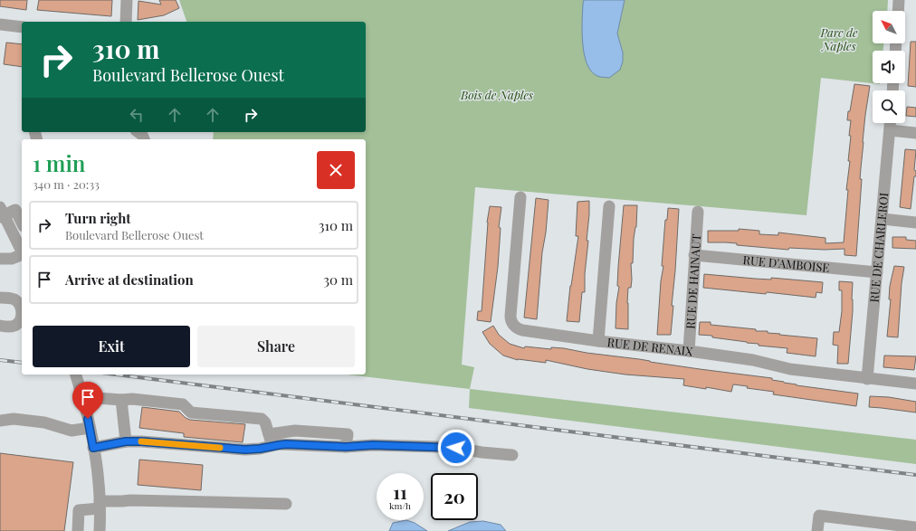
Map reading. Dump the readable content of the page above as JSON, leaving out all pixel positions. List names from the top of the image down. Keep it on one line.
{"streets":{"street":["RUE DE CHARLEROI","RUE D'AMBOISE","RUE DE HAINAUT","RUE DE RENAIX"]},"crossings":[["RUE DE CHARLEROI","RUE D'AMBOISE"],["RUE DE CHARLEROI","RUE DE RENAIX"],["RUE D'AMBOISE","RUE DE HAINAUT"],["RUE DE HAINAUT","RUE DE RENAIX"]],"parks":["Parc de Naples","Bois de Naples"],"north":"top left","page":{"turn":["310 m","Boulevard Bellerose Ouest"],"heading":["1 min","340 m · 20:33"],"list":[{"name":"Turn right","note":"Boulevard Bellerose Ouest","value":"310 m"},{"name":"Arrive at destination","value":"30 m"}],"buttons":["Exit","Share"],"speed":"11 km/h","limit":"20"}}
